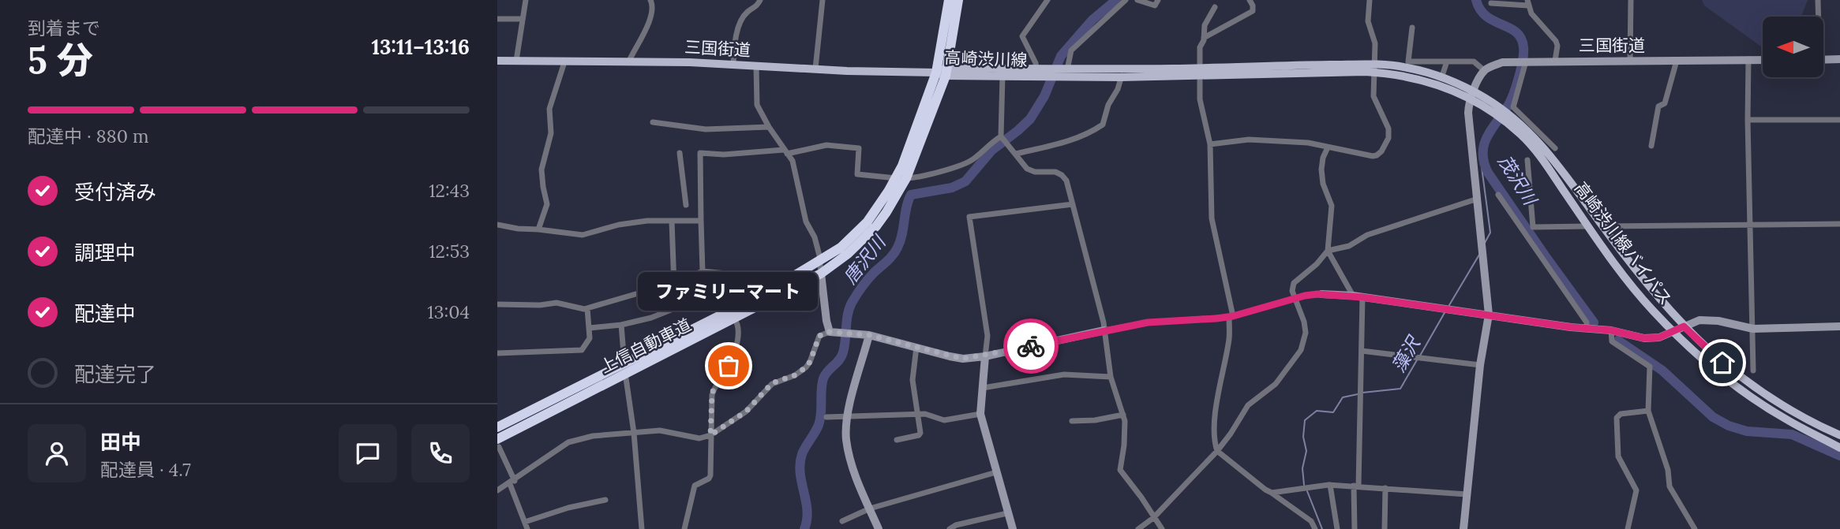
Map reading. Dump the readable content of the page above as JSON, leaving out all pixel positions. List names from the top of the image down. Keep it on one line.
{"streets":{"highway":["上信自動車道"],"main road":["三国街道","高崎渋川線","高崎渋川線バイパス"]},"crossings":[["三国街道","高崎渋川線"],["三国街道","上信自動車道"],["高崎渋川線","高崎渋川線バイパス"],["高崎渋川線","上信自動車道"]],"water":["茂沢川","唐沢川","藻沢"],"places":["ファミリーマート"],"north":"left","page":{"heading":["5 分","到着まで","13:11–13:16"],"panel":["田中","配達員 · 4.7"],"bar":"配達中 · 880 m","list":[["受付済み","12:43"],["調理中","12:53"],["配達中","13:04"],"配達完了"],"bubble":"ファミリーマート"}}
